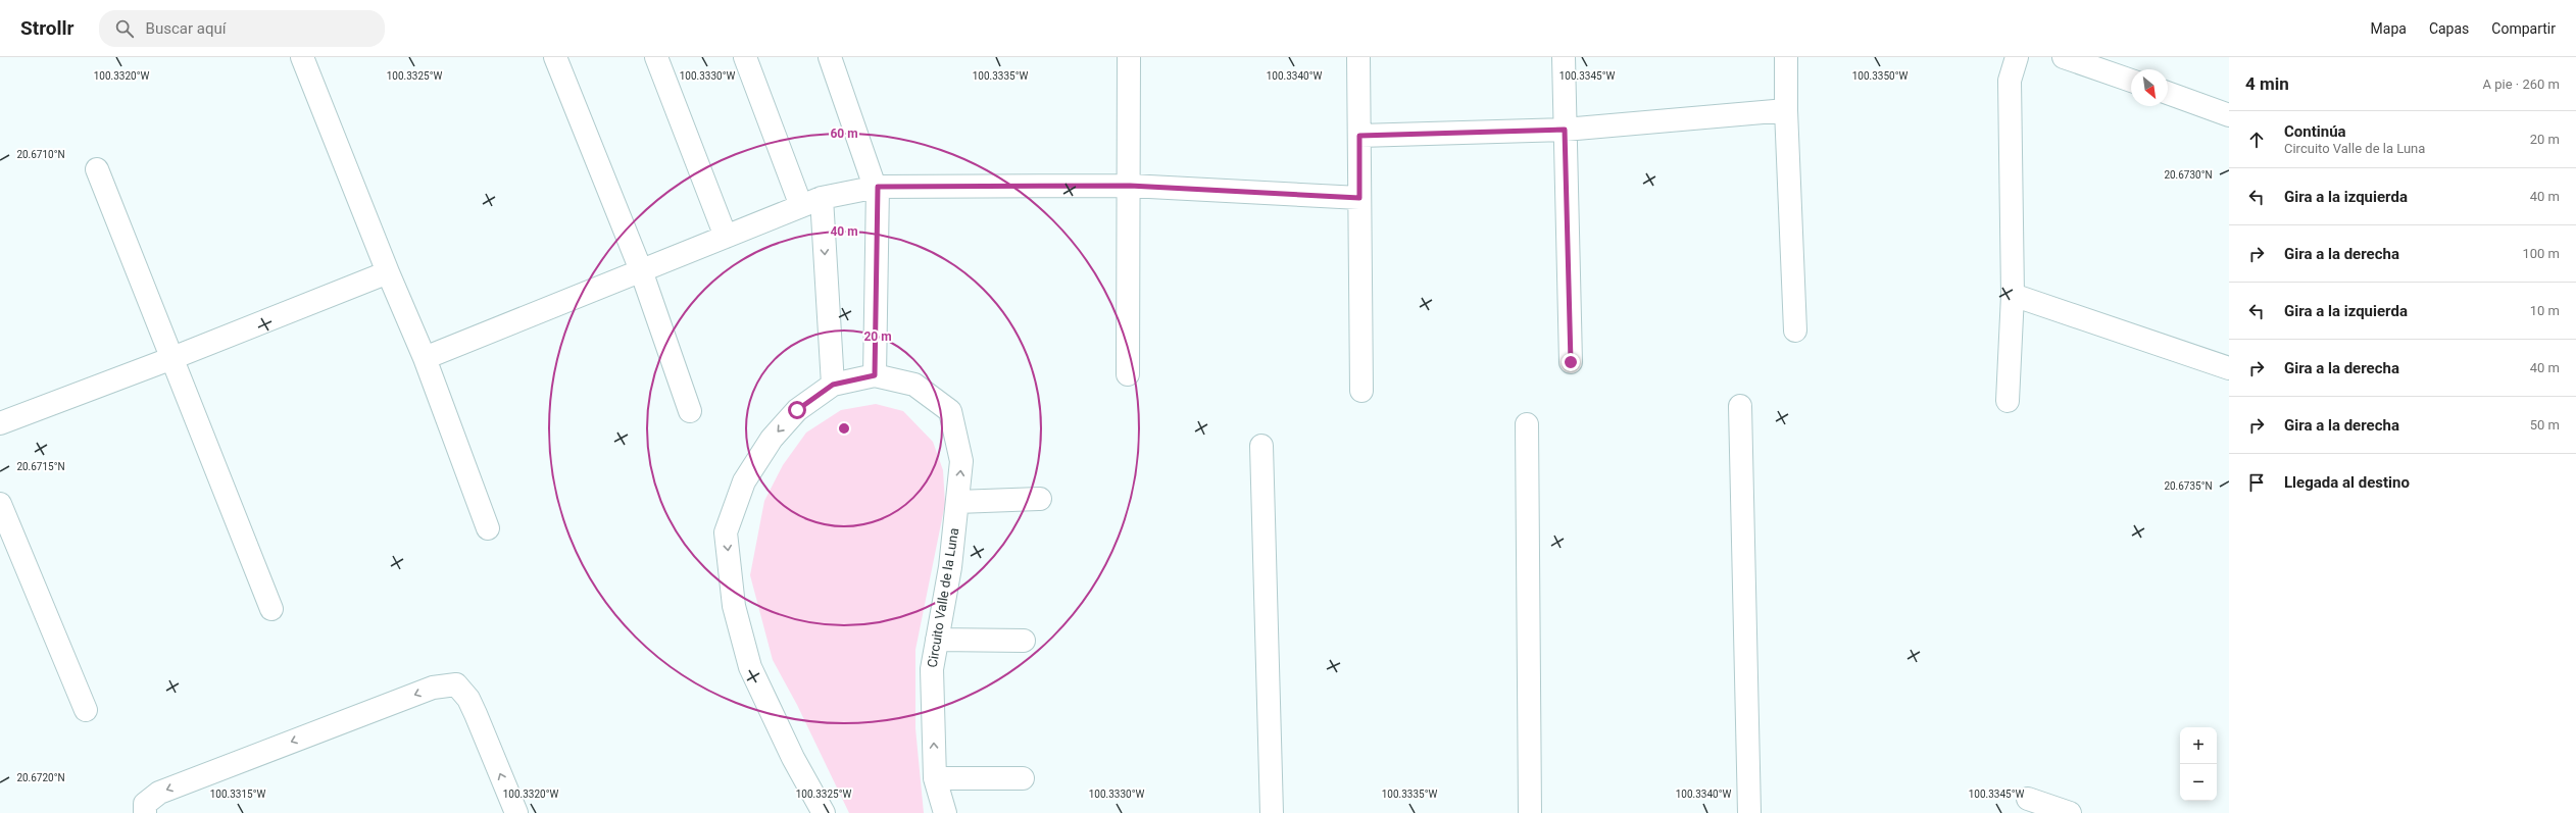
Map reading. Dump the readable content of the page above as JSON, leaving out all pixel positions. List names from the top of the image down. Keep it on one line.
{"streets":{"street":["Circuito Valle de la Luna"]},"north":"bottom right","page":{"header":"Strollr","search":"Buscar aquí","nav":["Mapa","Capas","Compartir"],"heading":["4 min","A pie · 260 m"],"list":[["Continúa","Circuito Valle de la Luna","20 m"],["Gira a la izquierda","40 m"],["Gira a la derecha","100 m"],["Gira a la izquierda","10 m"],["Gira a la derecha","40 m"],["Gira a la derecha","50 m"],"Llegada al destino"],"map_buttons":["+","−"]},"coordinates":["100.3320°W","100.3325°W","100.3330°W","100.3335°W","100.3340°W","100.3345°W","100.3350°W","20.6710°N","20.6730°N","20.6715°N","20.6735°N","20.6720°N","100.3315°W"],"rings":["60 m","40 m","20 m"]}
